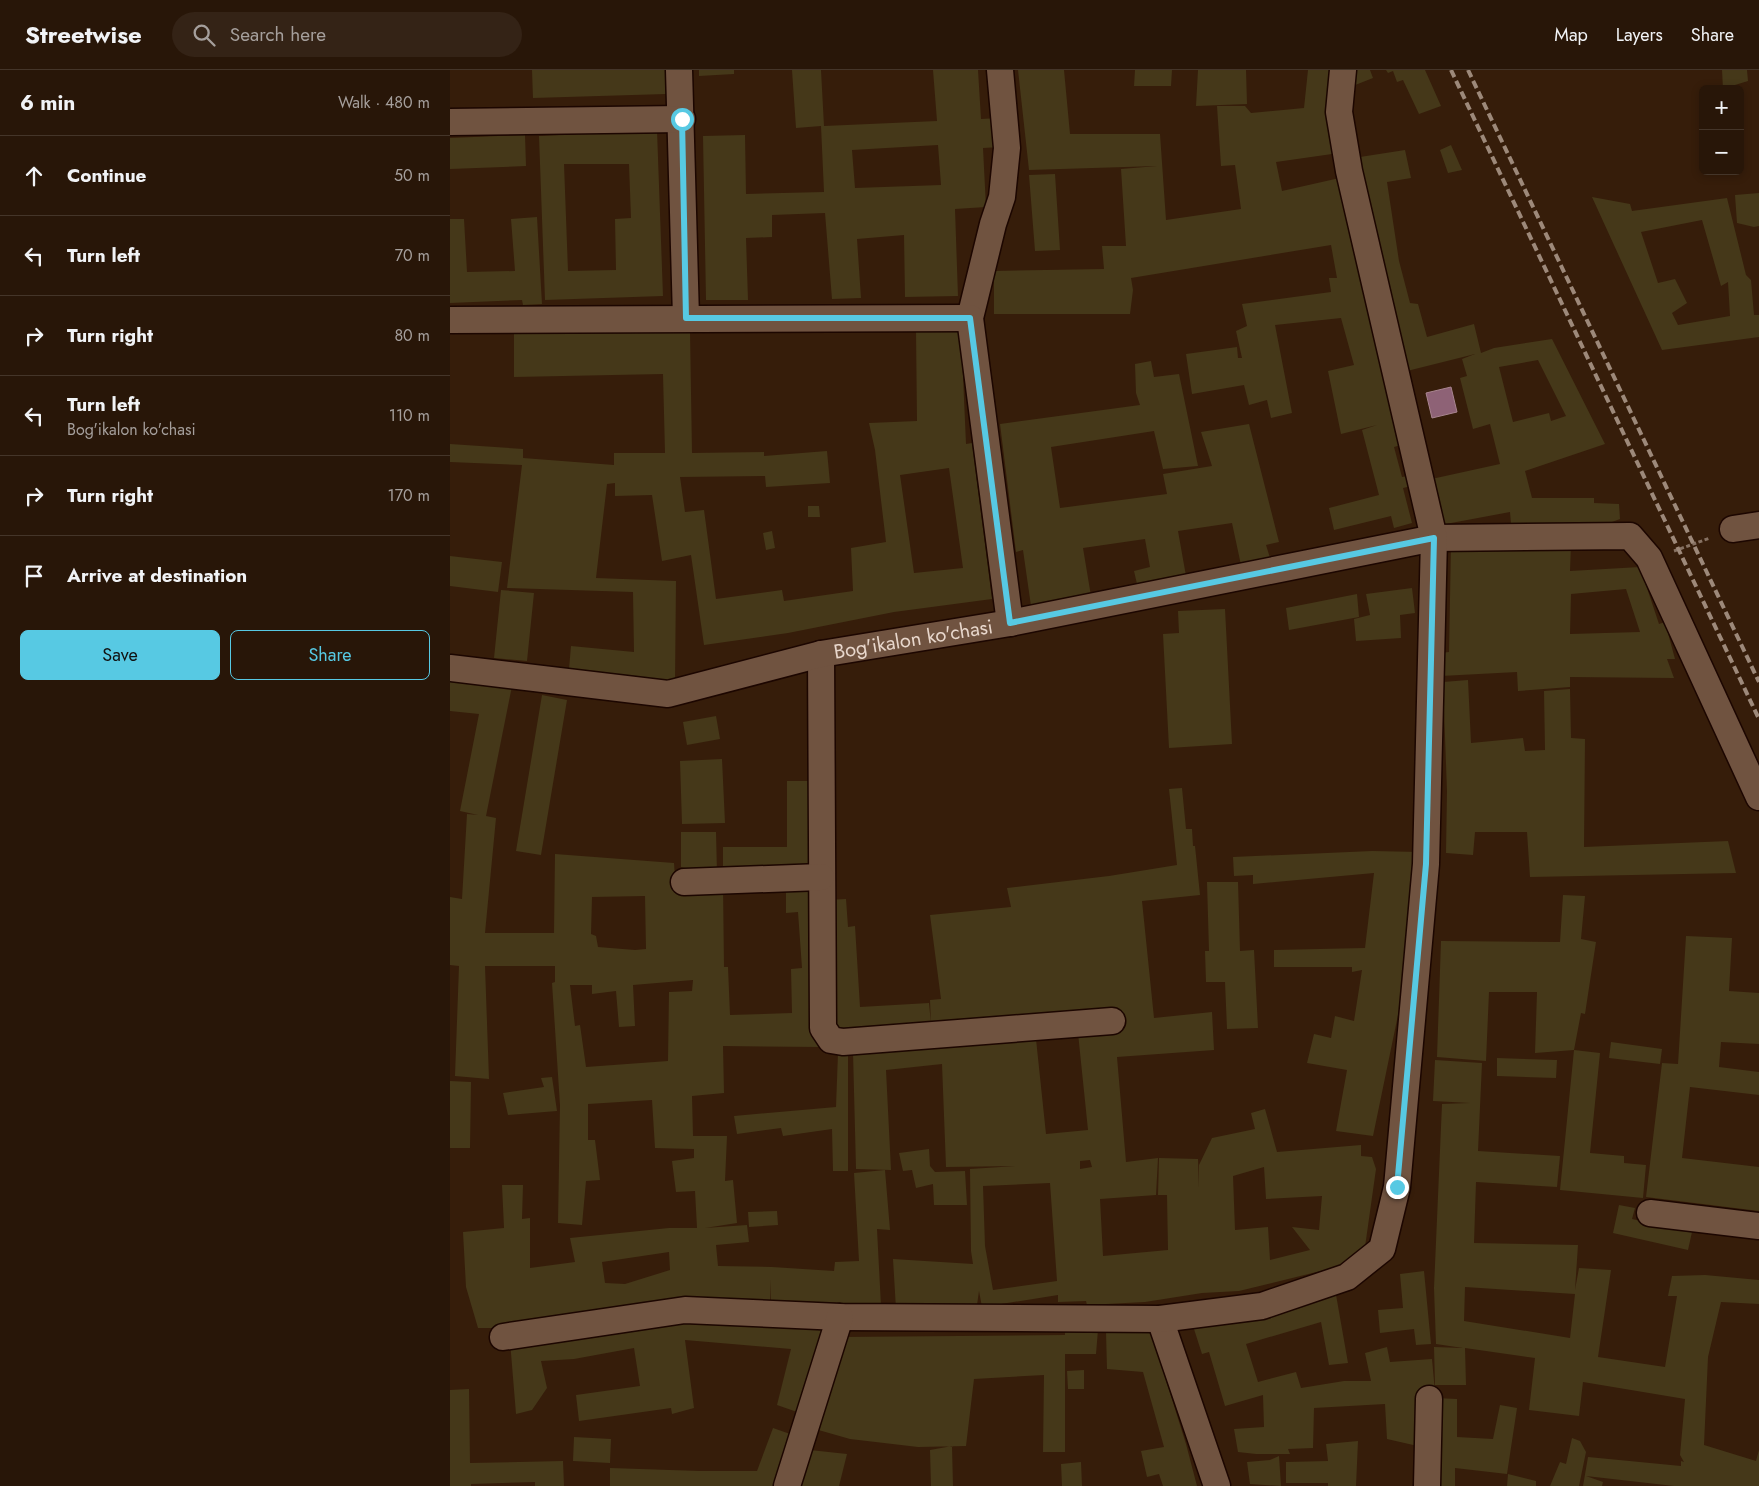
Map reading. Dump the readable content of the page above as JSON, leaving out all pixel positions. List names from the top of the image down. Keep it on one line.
{"streets":{"street":["Bog'ikalon ko'chasi"]},"page":{"header":"Streetwise","search":"Search here","nav":["Map","Layers","Share"],"heading":["6 min","Walk · 480 m"],"map_buttons":["+","−"],"list":[["Continue","50 m"],["Turn left","70 m"],["Turn right","80 m"],["Turn left","Bog'ikalon ko'chasi","110 m"],["Turn right","170 m"],"Arrive at destination"],"buttons":["Save","Share"]}}
